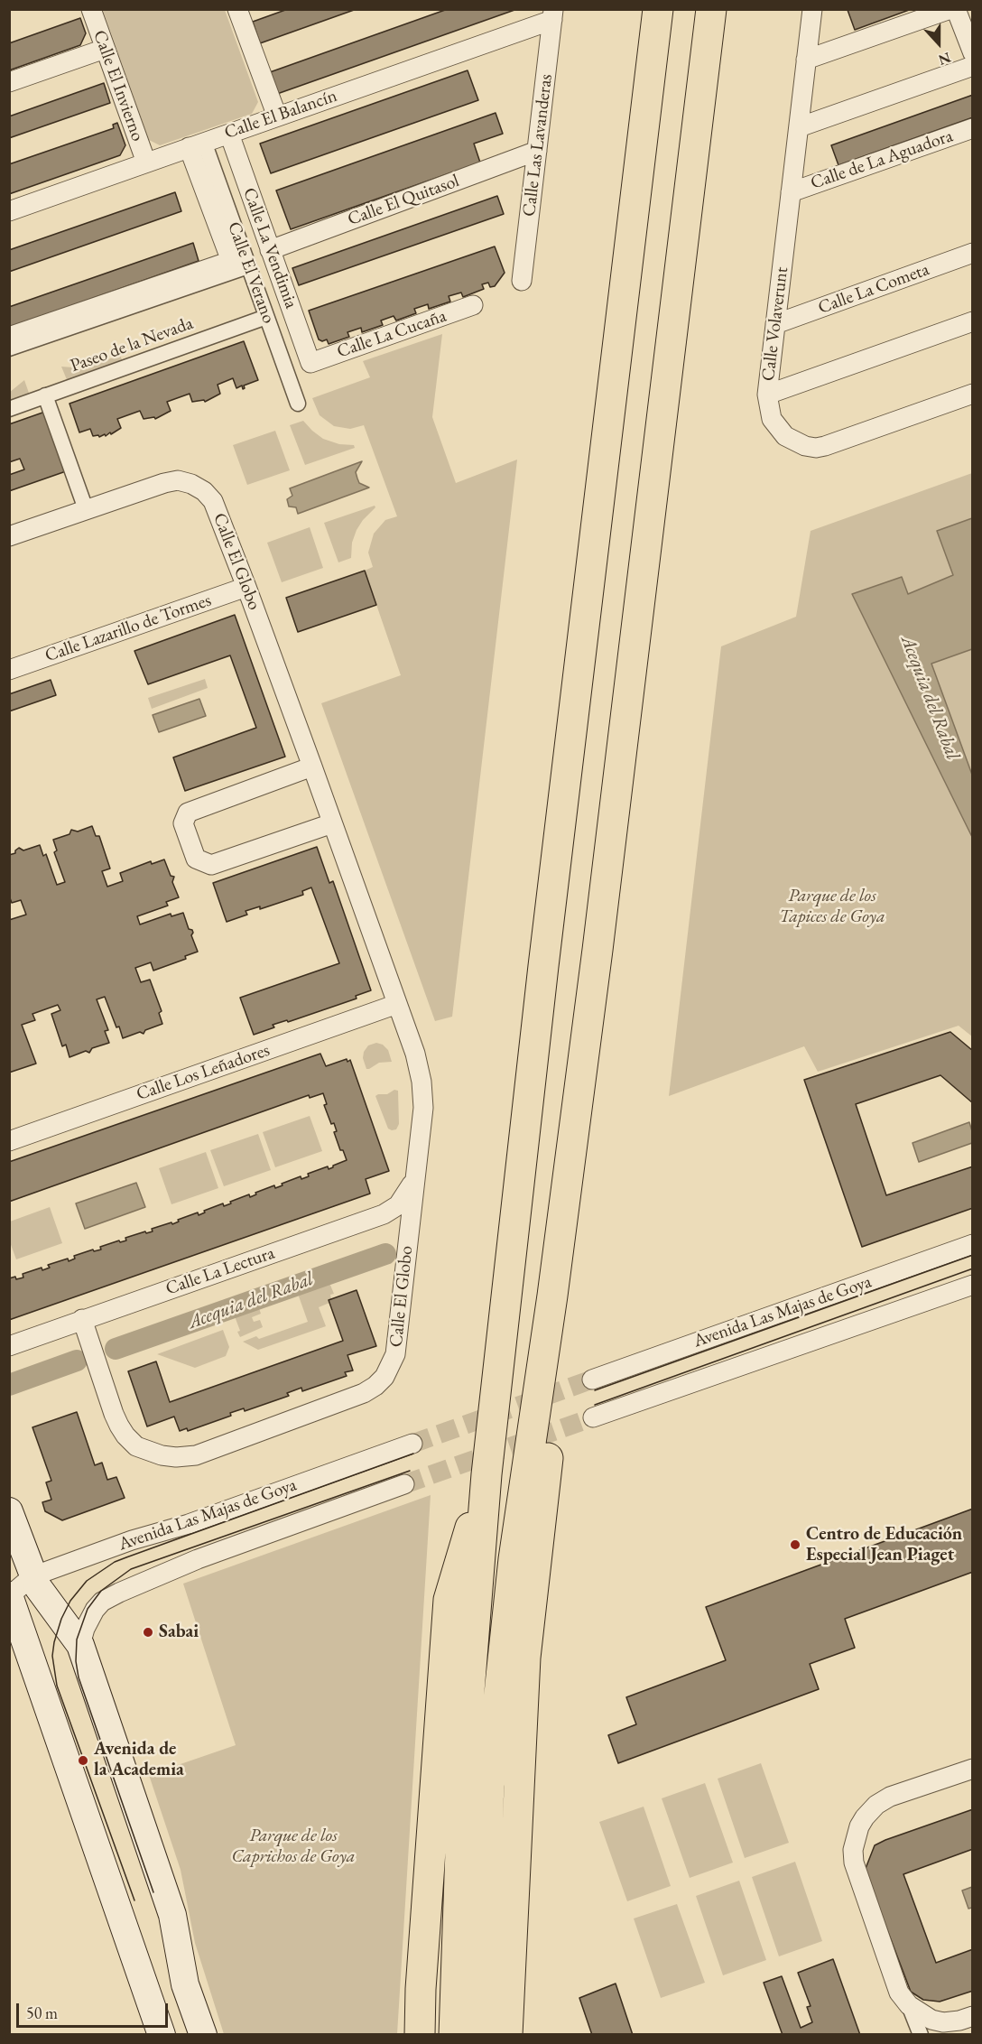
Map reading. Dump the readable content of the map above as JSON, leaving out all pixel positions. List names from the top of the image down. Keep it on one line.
{"streets":{"street":["Calle El Invierno","Calle El Balancín","Calle Las Lavanderas","Calle de La Aguadora","Calle El Quitasol","Calle La Vendimia","Calle El Verano","Calle La Cometa","Calle Volaverunt","Calle La Cucaña","Paseo de la Nevada","Calle El Globo","Calle Lazarillo de Tormes","Calle Los Leñadores","Calle La Lectura","Avenida Las Majas de Goya"]},"crossings":[["Calle El Invierno","Calle El Balancín"],["Calle El Balancín","Calle Las Lavanderas"],["Calle El Balancín","Calle La Vendimia"],["Calle El Balancín","Calle El Verano"],["Calle Las Lavanderas","Calle El Quitasol"],["Calle de La Aguadora","Calle Volaverunt"],["Calle El Quitasol","Calle La Vendimia"],["Calle La Vendimia","Calle La Cucaña"],["Calle El Verano","Paseo de la Nevada"],["Calle La Cometa","Calle Volaverunt"],["Calle El Globo","Calle Lazarillo de Tormes"],["Calle El Globo","Calle Los Leñadores"],["Calle El Globo","Calle La Lectura"]],"water":["Acequia del Rabal"],"parks":["Parque de los Tapices de Goya","Parque de los Caprichos de Goya"],"places":["Centro de Educación Especial Jean Piaget","Sabai","Avenida de la Academia"],"scale_bar":"50 m","north":"bottom"}
